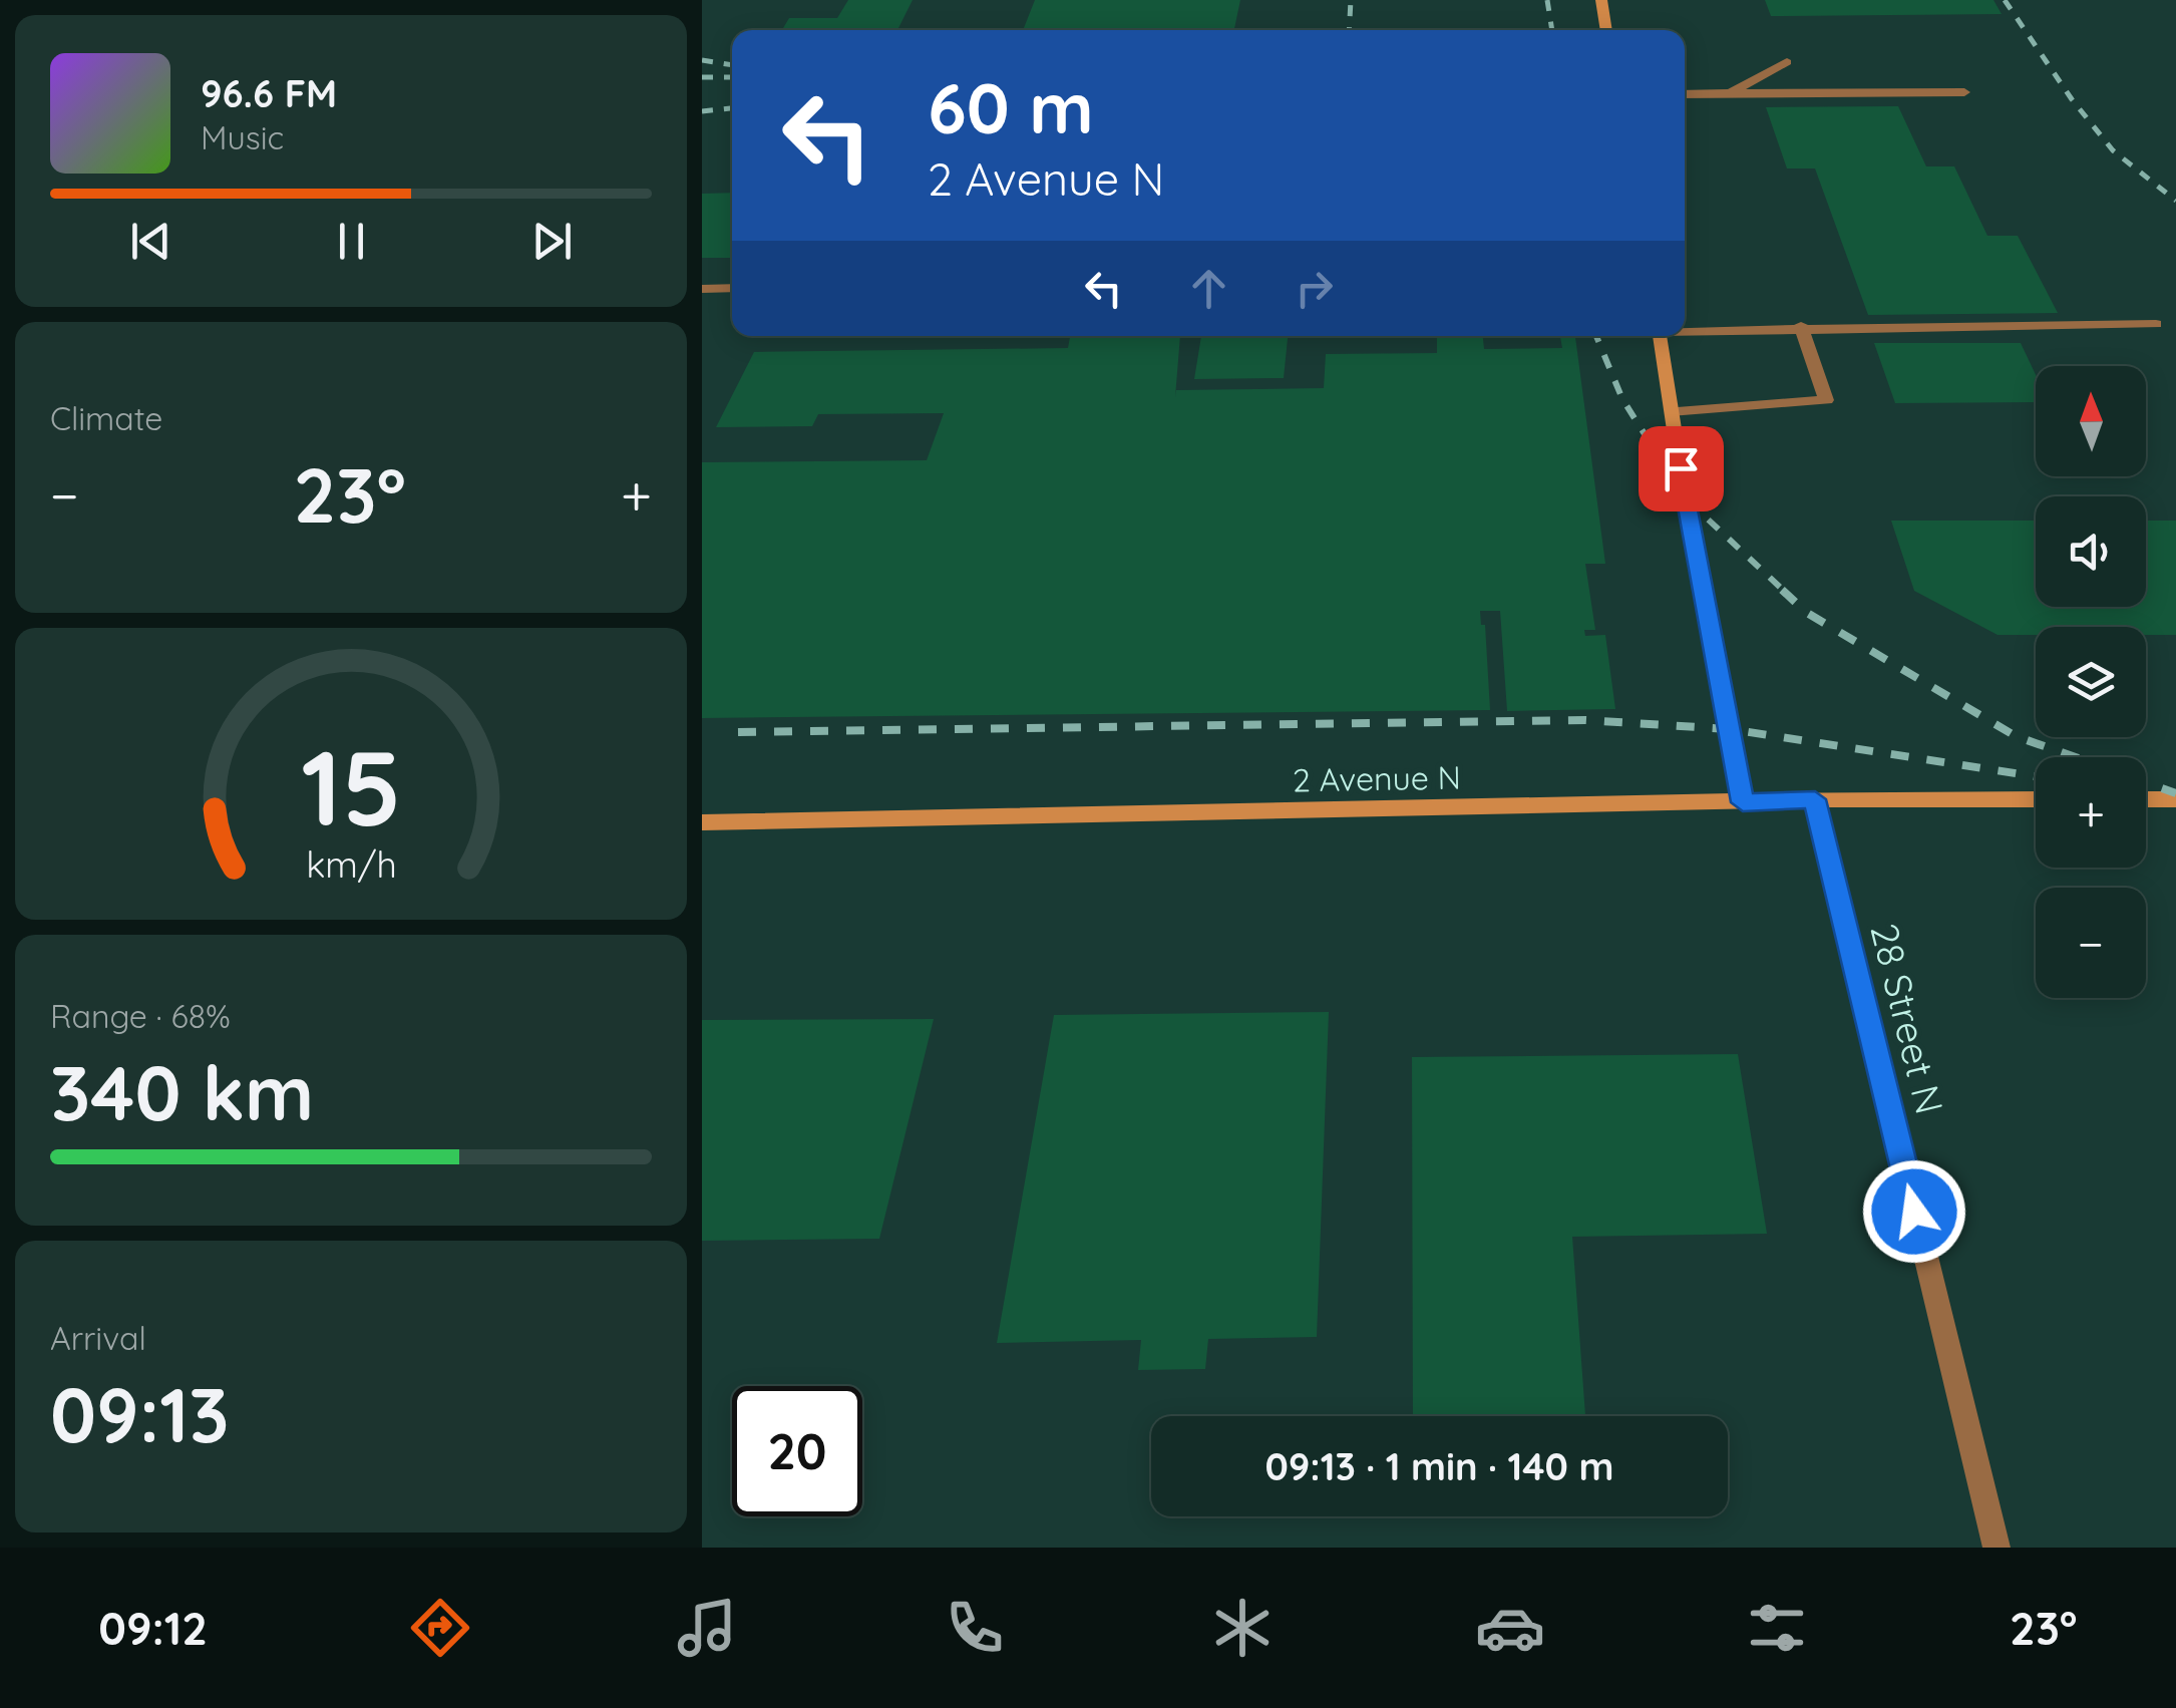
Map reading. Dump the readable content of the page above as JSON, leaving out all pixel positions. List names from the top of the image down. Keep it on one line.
{"streets":{"street":["2 Avenue N","28 Street N"]},"crossings":[["2 Avenue N","28 Street N"]],"north":"top","page":{"turn":["60 m","2 Avenue N"],"song":["96.6 FM","Music"],"tile":["Climate",["Range · 68%","340 km"],["Arrival","09:13"]],"map_buttons":["+","−"],"heat":["−","23°","+"],"limit":"20","trip":"09:13 · 1 min · 140 m","tabs":["09:12","23°"],"gauge":["15","km/h"]}}
